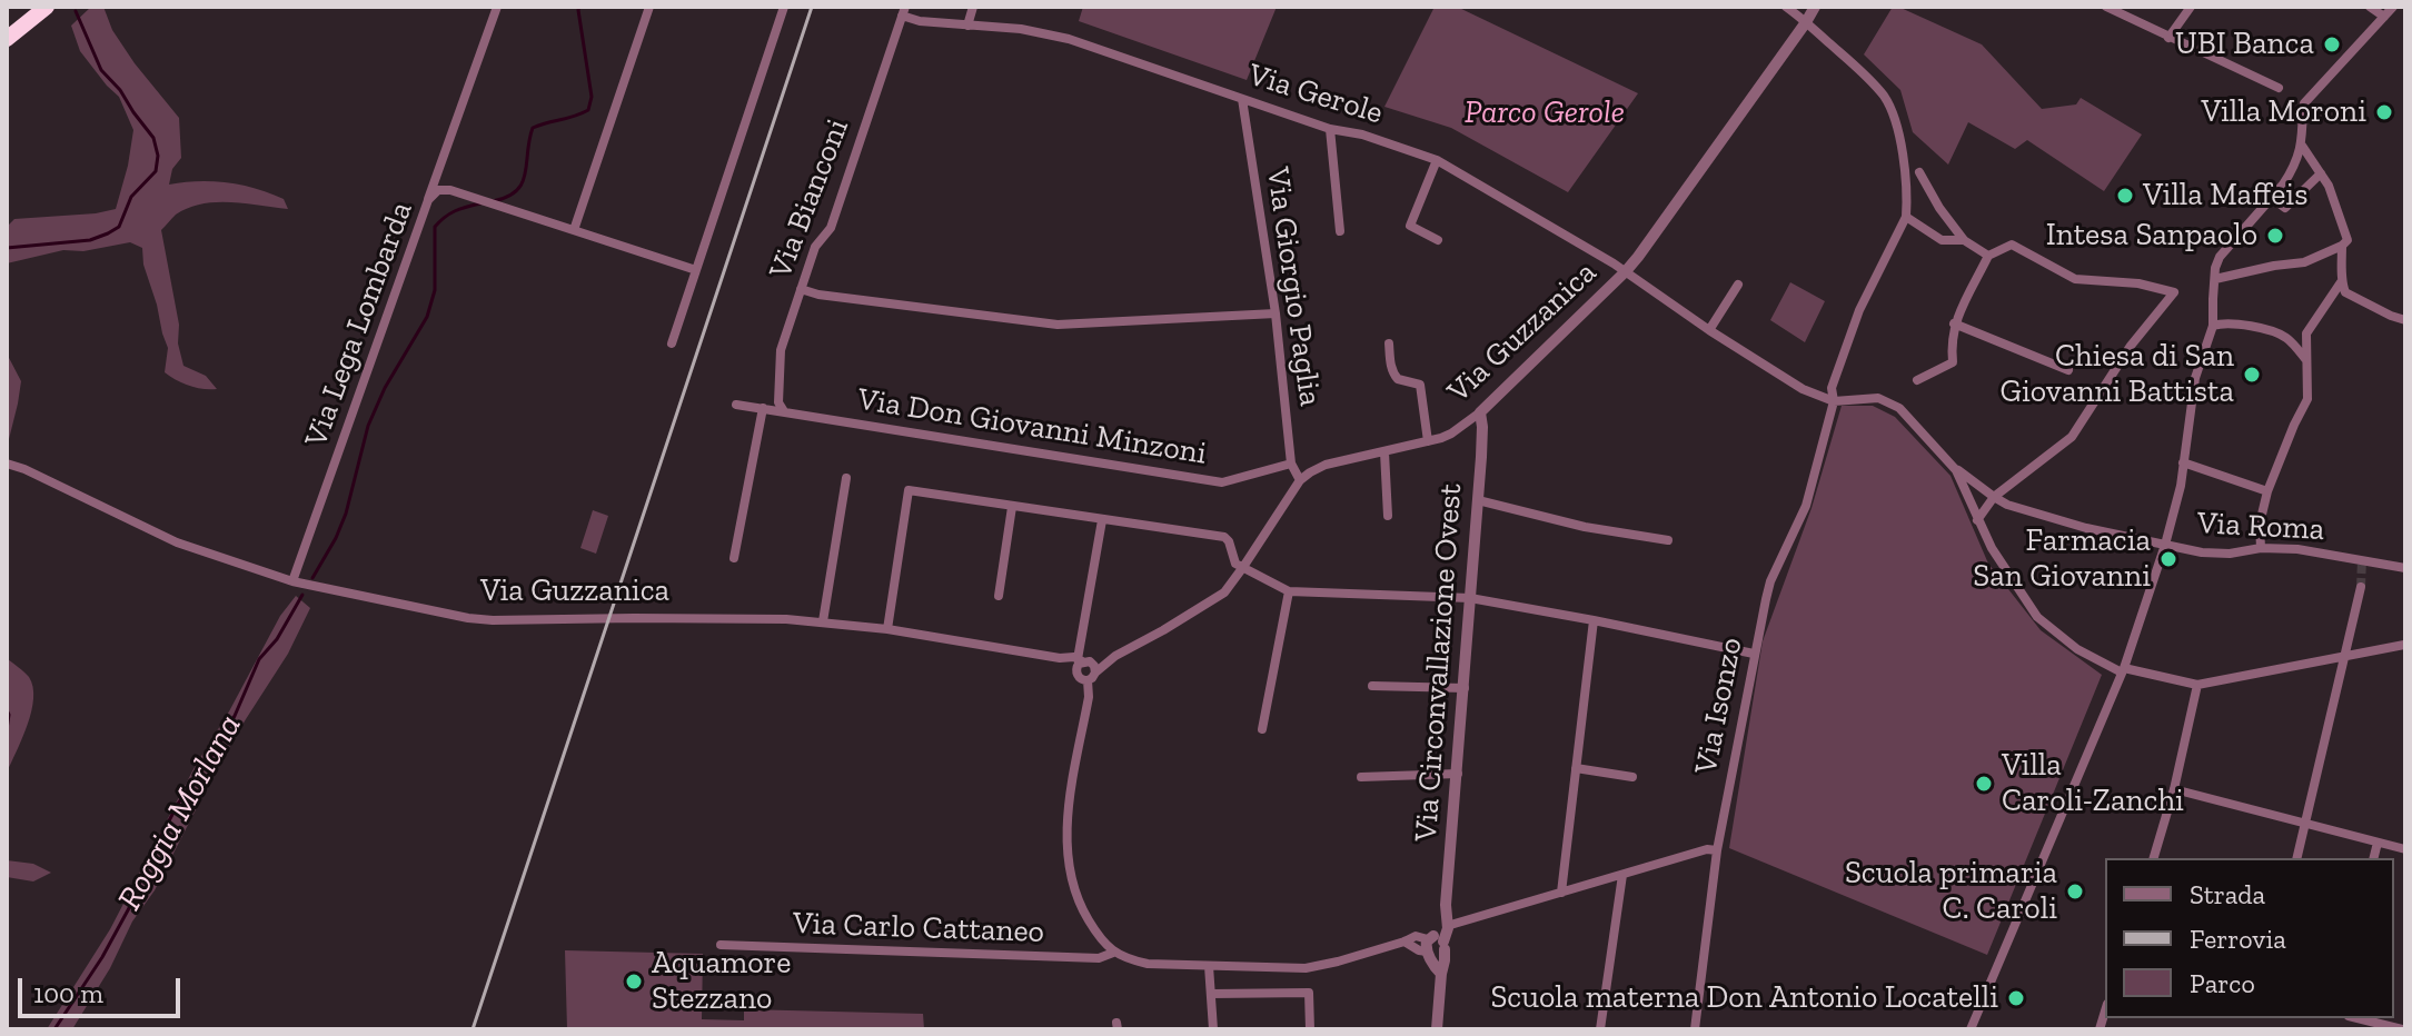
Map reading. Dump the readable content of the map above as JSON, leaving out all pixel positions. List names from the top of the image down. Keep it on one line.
{"streets":{"street":["Via Gerole","Via Bianconi","Via Giorgio Paglia","Via Lega Lombarda","Via Guzzanica","Via Don Giovanni Minzoni","Via Roma","Via Circonvallazione Ovest","Via Isonzo","Via Carlo Cattaneo"]},"crossings":[["Via Gerole","Via Bianconi"],["Via Gerole","Via Giorgio Paglia"],["Via Gerole","Via Guzzanica"],["Via Gerole","Via Isonzo"],["Via Bianconi","Via Don Giovanni Minzoni"],["Via Giorgio Paglia","Via Guzzanica"],["Via Giorgio Paglia","Via Don Giovanni Minzoni"],["Via Lega Lombarda","Via Guzzanica"],["Via Guzzanica","Via Circonvallazione Ovest"]],"water":["Roggia Morlana"],"parks":["Parco Gerole"],"places":["UBI Banca","Villa Moroni","Villa Maffeis","Intesa Sanpaolo","Chiesa di San Giovanni Battista","Farmacia San Giovanni","Villa Caroli-Zanchi","Scuola primaria C. Caroli","Aquamore Stezzano","Scuola materna Don Antonio Locatelli"],"legend":["Strada","Ferrovia","Parco"],"scale_bar":"100 m"}
